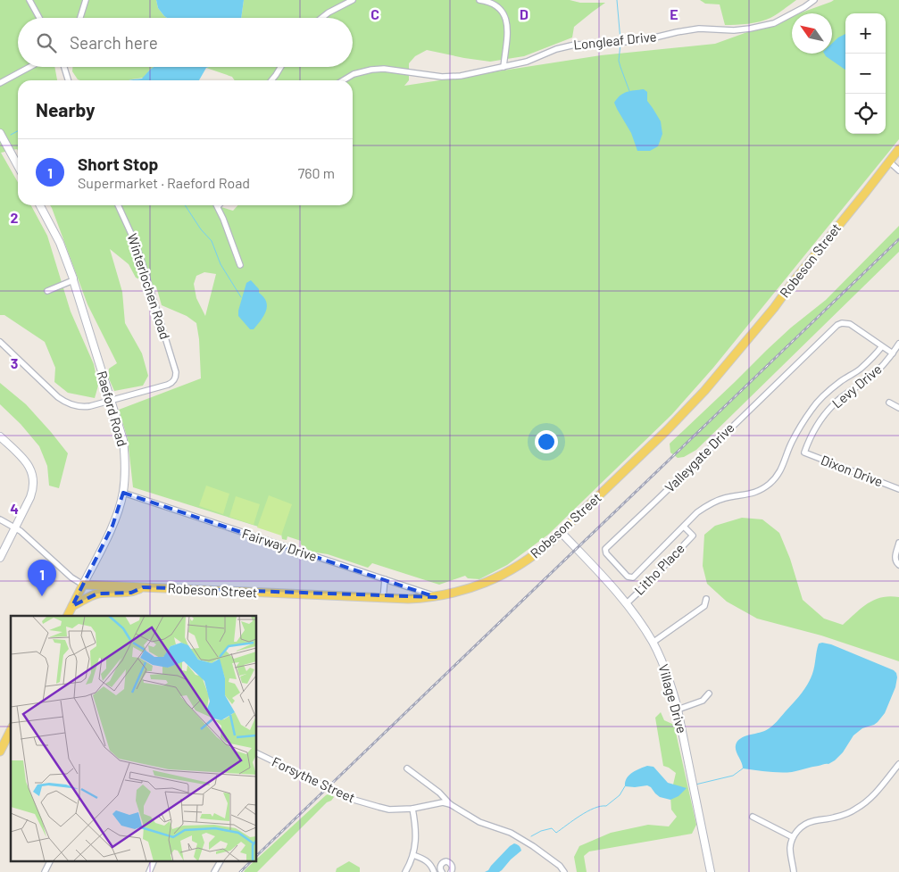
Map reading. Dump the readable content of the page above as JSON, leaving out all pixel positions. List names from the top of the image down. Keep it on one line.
{"streets":{"main road":["Robeson Street","Raeford Road","Village Drive"],"street":["Longleaf Drive","Winterlochen Road","Levy Drive","Valleygate Drive","Dixon Drive","Fairway Drive","Litho Place","Forsythe Street"]},"crossings":[["Robeson Street","Raeford Road"],["Robeson Street","Fairway Drive"],["Robeson Street","Village Drive"],["Winterlochen Road","Raeford Road"],["Levy Drive","Valleygate Drive"],["Levy Drive","Dixon Drive"],["Raeford Road","Fairway Drive"],["Valleygate Drive","Litho Place"],["Litho Place","Village Drive"]],"north":"top left","page":{"map_buttons":["+","−"],"search":"Search here","heading":"Nearby","list":[{"mark":"1","name":"Short Stop","note":"Supermarket · Raeford Road","value":"760 m"}],"pins":"1"},"grid":{"columns":["C","D","E"],"rows":["2","3","4"]}}
